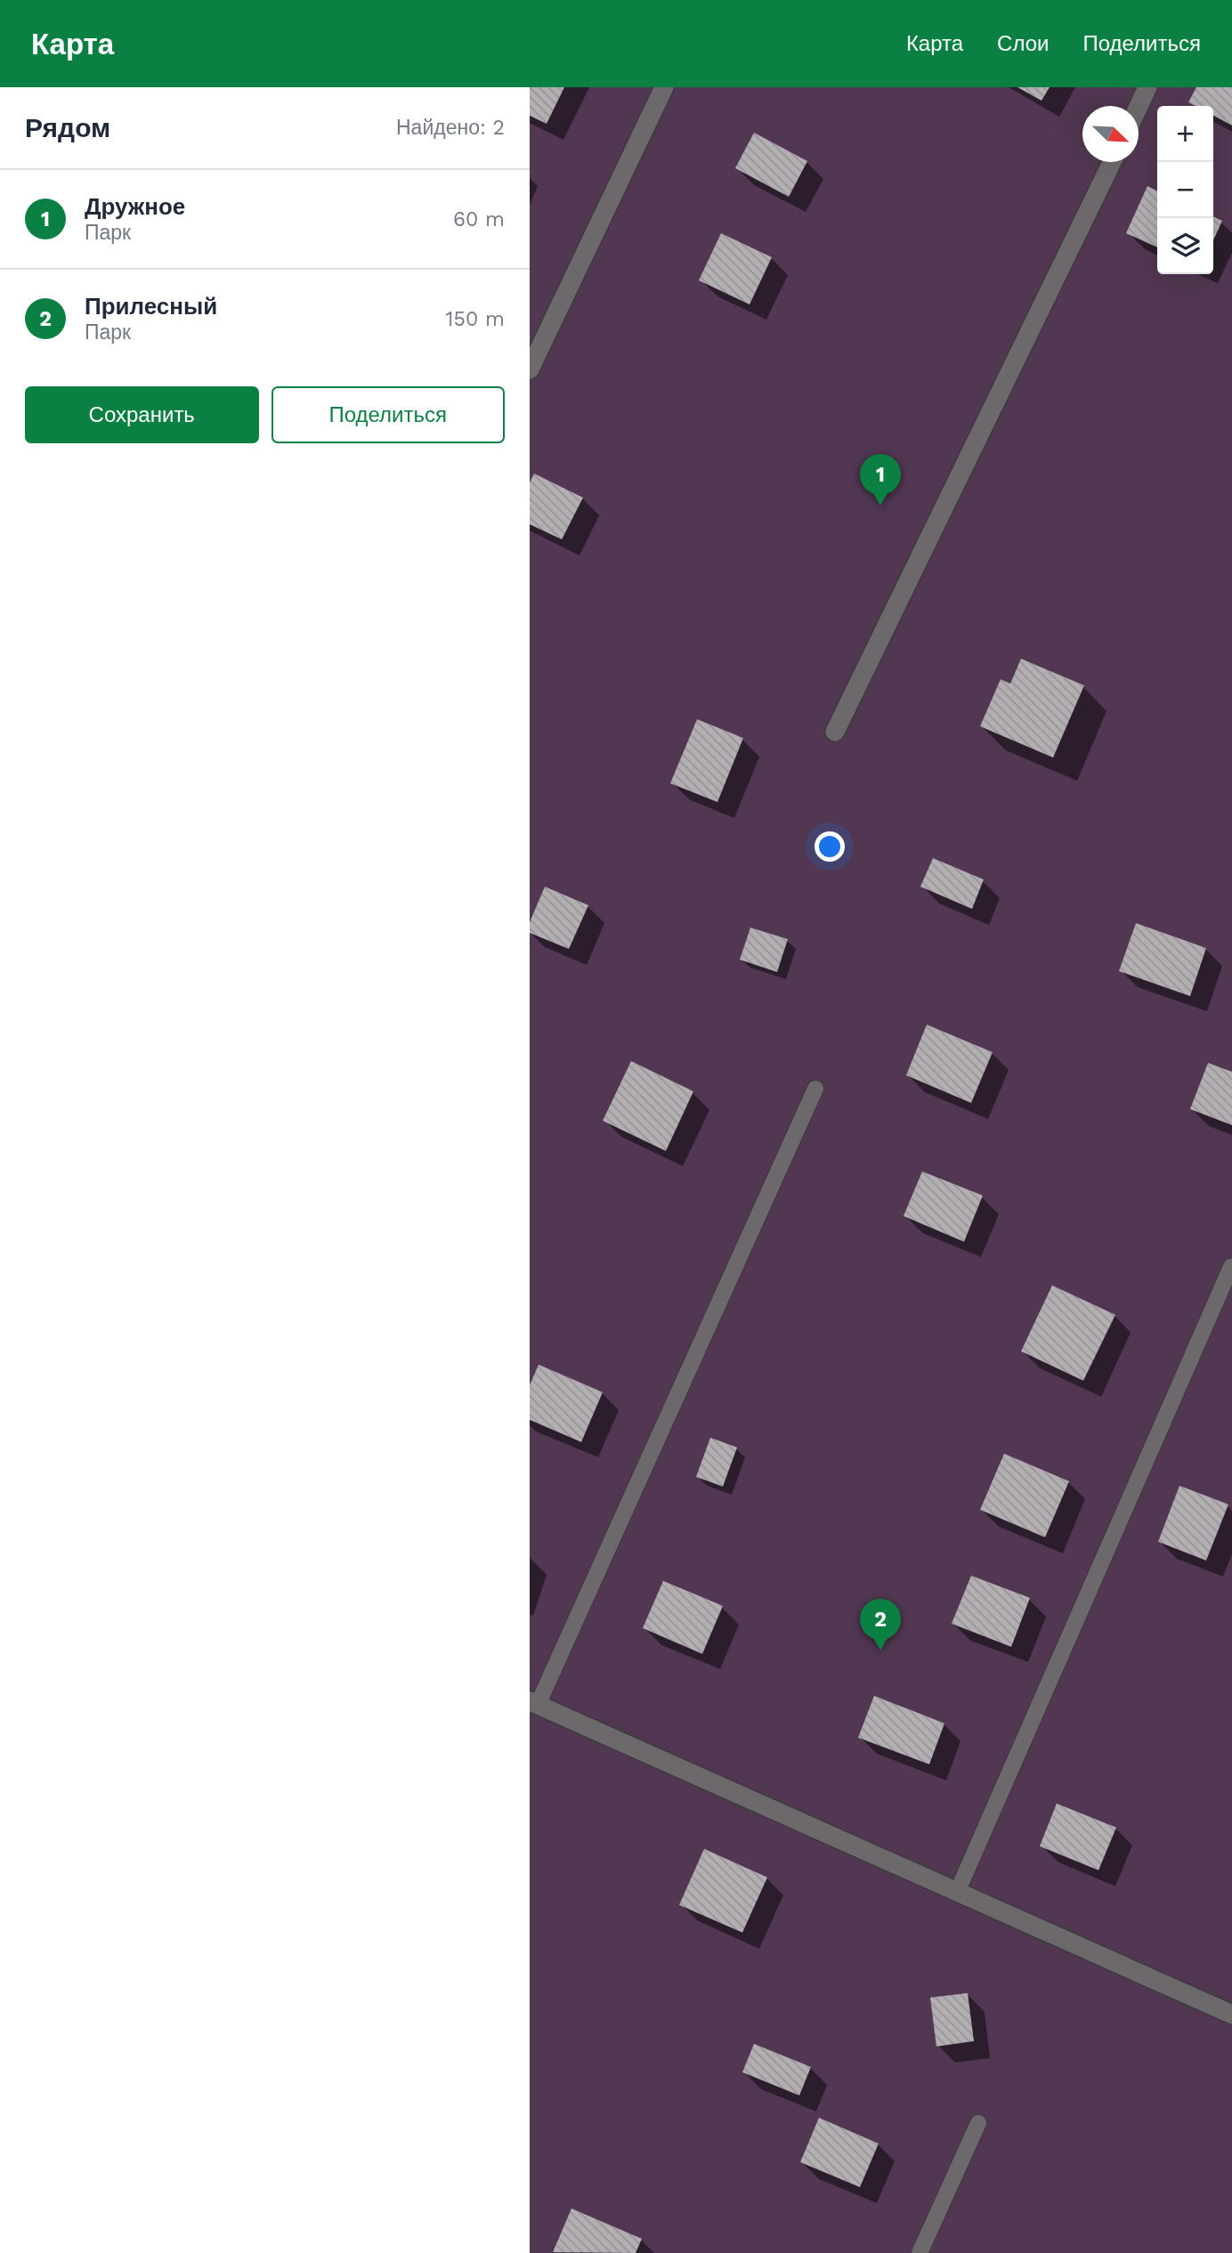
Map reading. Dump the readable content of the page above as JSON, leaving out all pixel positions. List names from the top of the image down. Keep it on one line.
{"north":"bottom right","page":{"header":"Карта","nav":["Карта","Слои","Поделиться"],"heading":["Рядом","Найдено: 2"],"map_buttons":["+","−"],"list":[{"mark":"1","name":"Дружное","note":"Парк","value":"60 m"},{"mark":"2","name":"Прилесный","note":"Парк","value":"150 m"}],"buttons":["Сохранить","Поделиться"],"pins":["1","2"]}}
